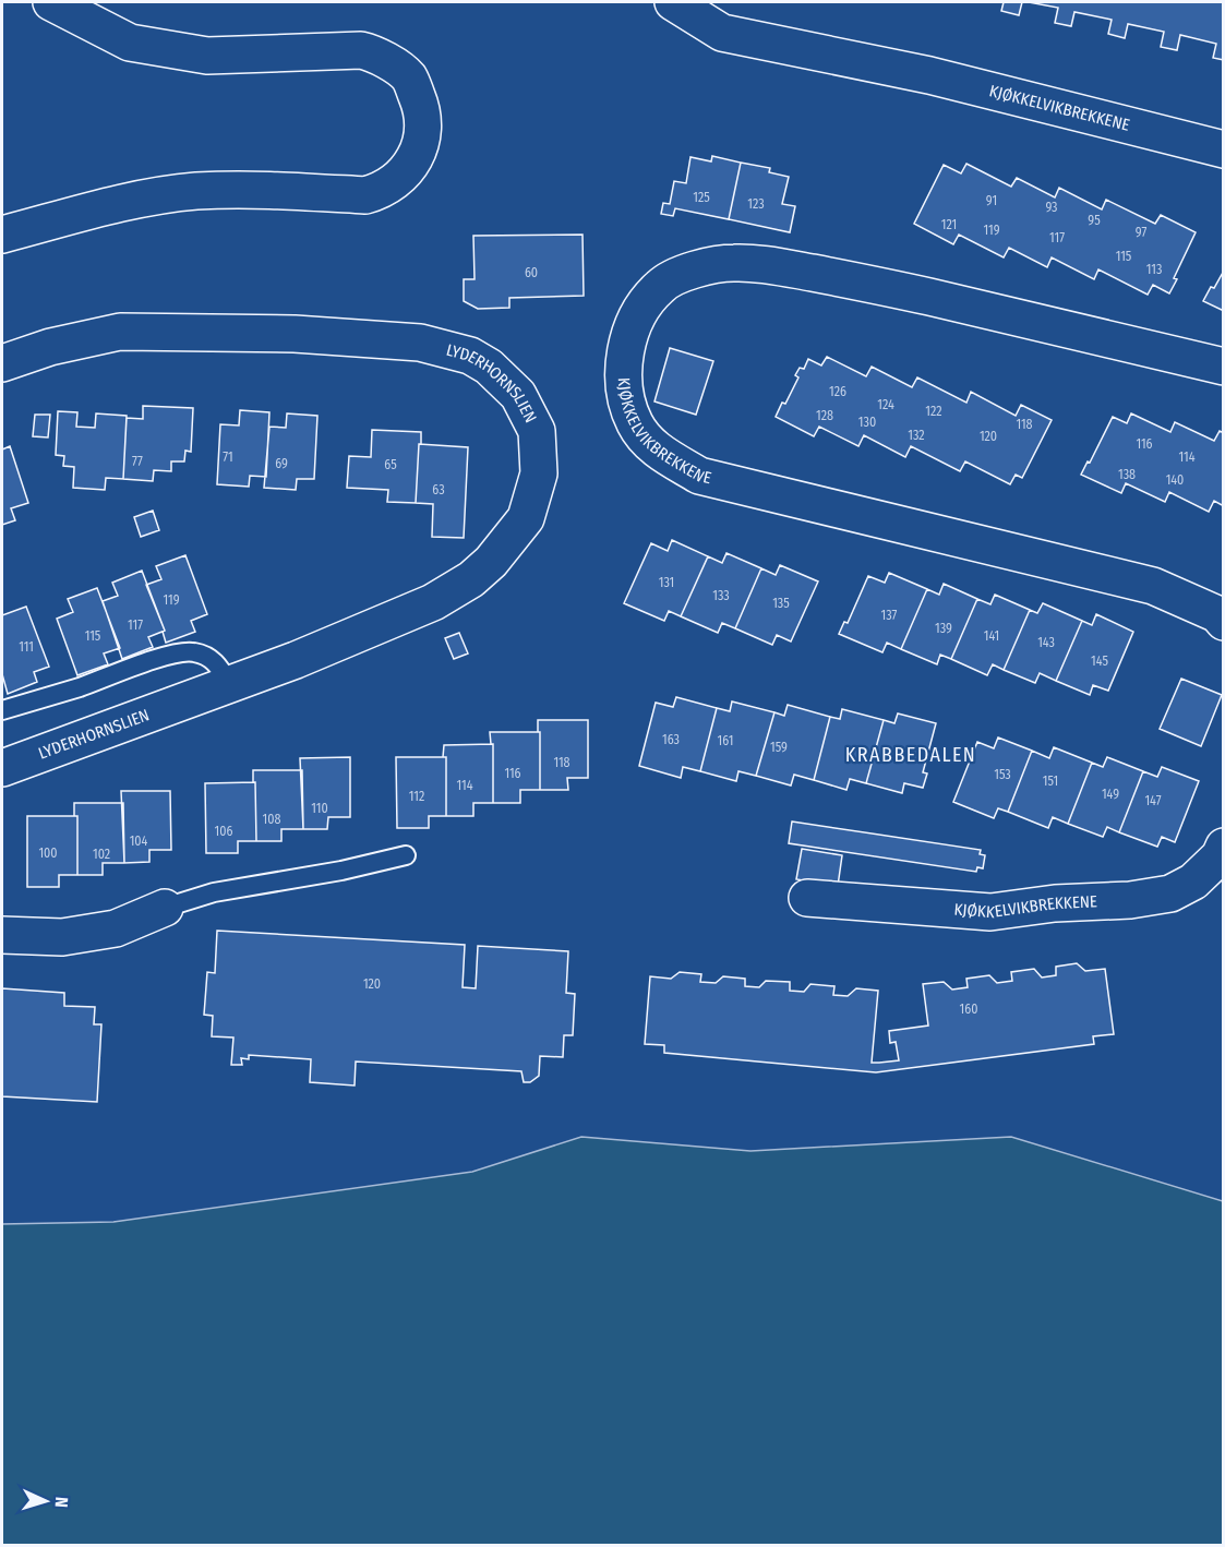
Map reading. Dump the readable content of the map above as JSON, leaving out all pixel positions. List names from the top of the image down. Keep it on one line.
{"streets":{"street":["KJØKKELVIKBREKKENE","LYDERHORNSLIEN"]},"districts":["KRABBEDALEN"],"house_numbers":["125","91","123","93","95","121","119","97","117","115","113","60","126","124","122","128","130","118","132","120","116","71","114","77","69","65","138","140","63","131","133","119","135","137","117","139","115","141","143","111","145","163","161","159","118","116","153","151","114","149","112","147","110","108","106","104","100","102","120","160"],"north":"right"}
